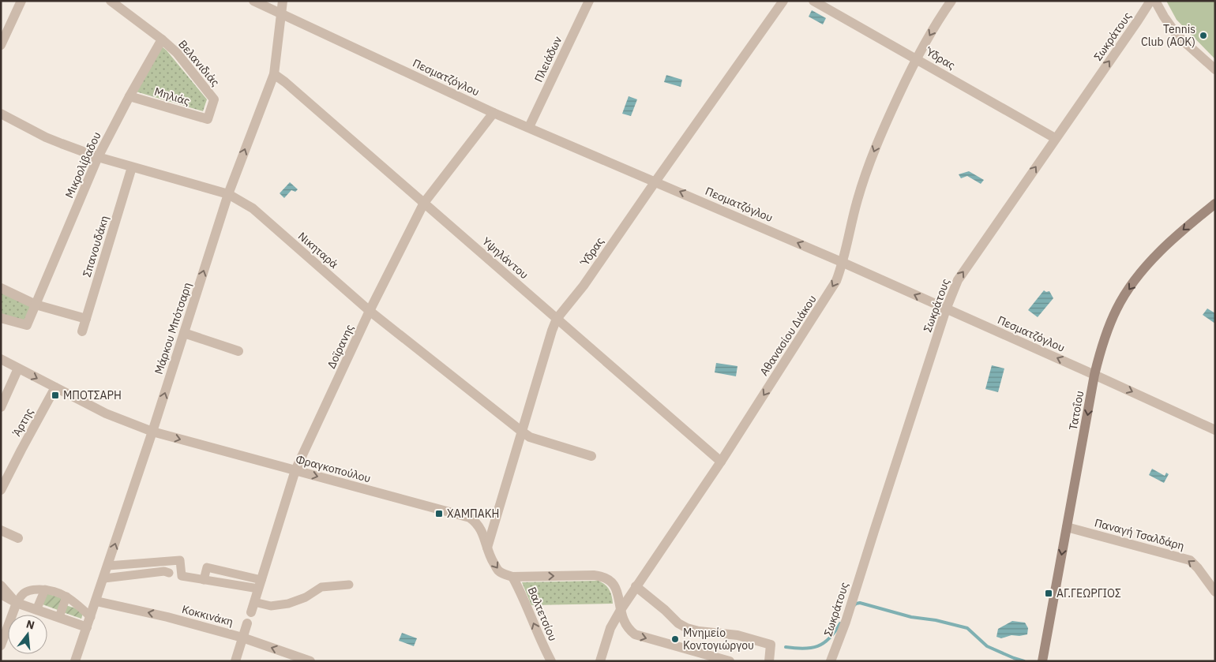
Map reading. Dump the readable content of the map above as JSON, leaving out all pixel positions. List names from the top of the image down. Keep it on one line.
{"streets":{"main road":["Τατοΐου"],"street":["Σωκράτους","Ύδρας","Πλειάδων","Βελανιδιάς","Πεσματζόγλου","Μηλιάς","Μικρολίβαδου","Σπανουδάκη","Νικηταρά","Υψηλάντου","Μάρκου Μπότσαρη","Αθανασίου Διάκου","Δοϊρανης","Άρτης","Φραγκοπούλου","Παναγή Τσαλδάρη","Βαλτετσίου","Κοκκινάκη"]},"crossings":[["Σωκράτους","Ύδρας"],["Σωκράτους","Πεσματζόγλου"],["Ύδρας","Πεσματζόγλου"],["Ύδρας","Νικηταρά"],["Ύδρας","Υψηλάντου"],["Ύδρας","Αθανασίου Διάκου"],["Ύδρας","Φραγκοπούλου"],["Πλειάδων","Πεσματζόγλου"],["Βελανιδιάς","Μηλιάς"],["Βελανιδιάς","Μικρολίβαδου"],["Πεσματζόγλου","Μάρκου Μπότσαρη"],["Πεσματζόγλου","Αθανασίου Διάκου"],["Πεσματζόγλου","Δοϊρανης"],["Πεσματζόγλου","Τατοΐου"],["Μηλιάς","Μικρολίβαδου"],["Μικρολίβαδου","Νικηταρά"],["Σπανουδάκη","Νικηταρά"],["Νικηταρά","Μάρκου Μπότσαρη"],["Νικηταρά","Δοϊρανης"],["Υψηλάντου","Μάρκου Μπότσαρη"],["Υψηλάντου","Αθανασίου Διάκου"],["Υψηλάντου","Δοϊρανης"],["Μάρκου Μπότσαρη","Φραγκοπούλου"],["Μάρκου Μπότσαρη","Κοκκινάκη"],["Δοϊρανης","Φραγκοπούλου"],["Τατοΐου","Παναγή Τσαλδάρη"],["Άρτης","Φραγκοπούλου"],["Φραγκοπούλου","Βαλτετσίου"]],"one_way":["Σωκράτους","Μάρκου Μπότσαρη","Αθανασίου Διάκου","Τατοΐου","Φραγκοπούλου","Παναγή Τσαλδάρη","Βαλτετσίου"],"places":{"other":["Tennis Club (AOK)","Μνημείο Κοντογιώργου"],"transit":["ΜΠΟΤΣΑΡΗ","ΧΑΜΠΑΚΗ","ΑΓ.ΓΕΩΡΓΙΟΣ"]},"north":"top"}
